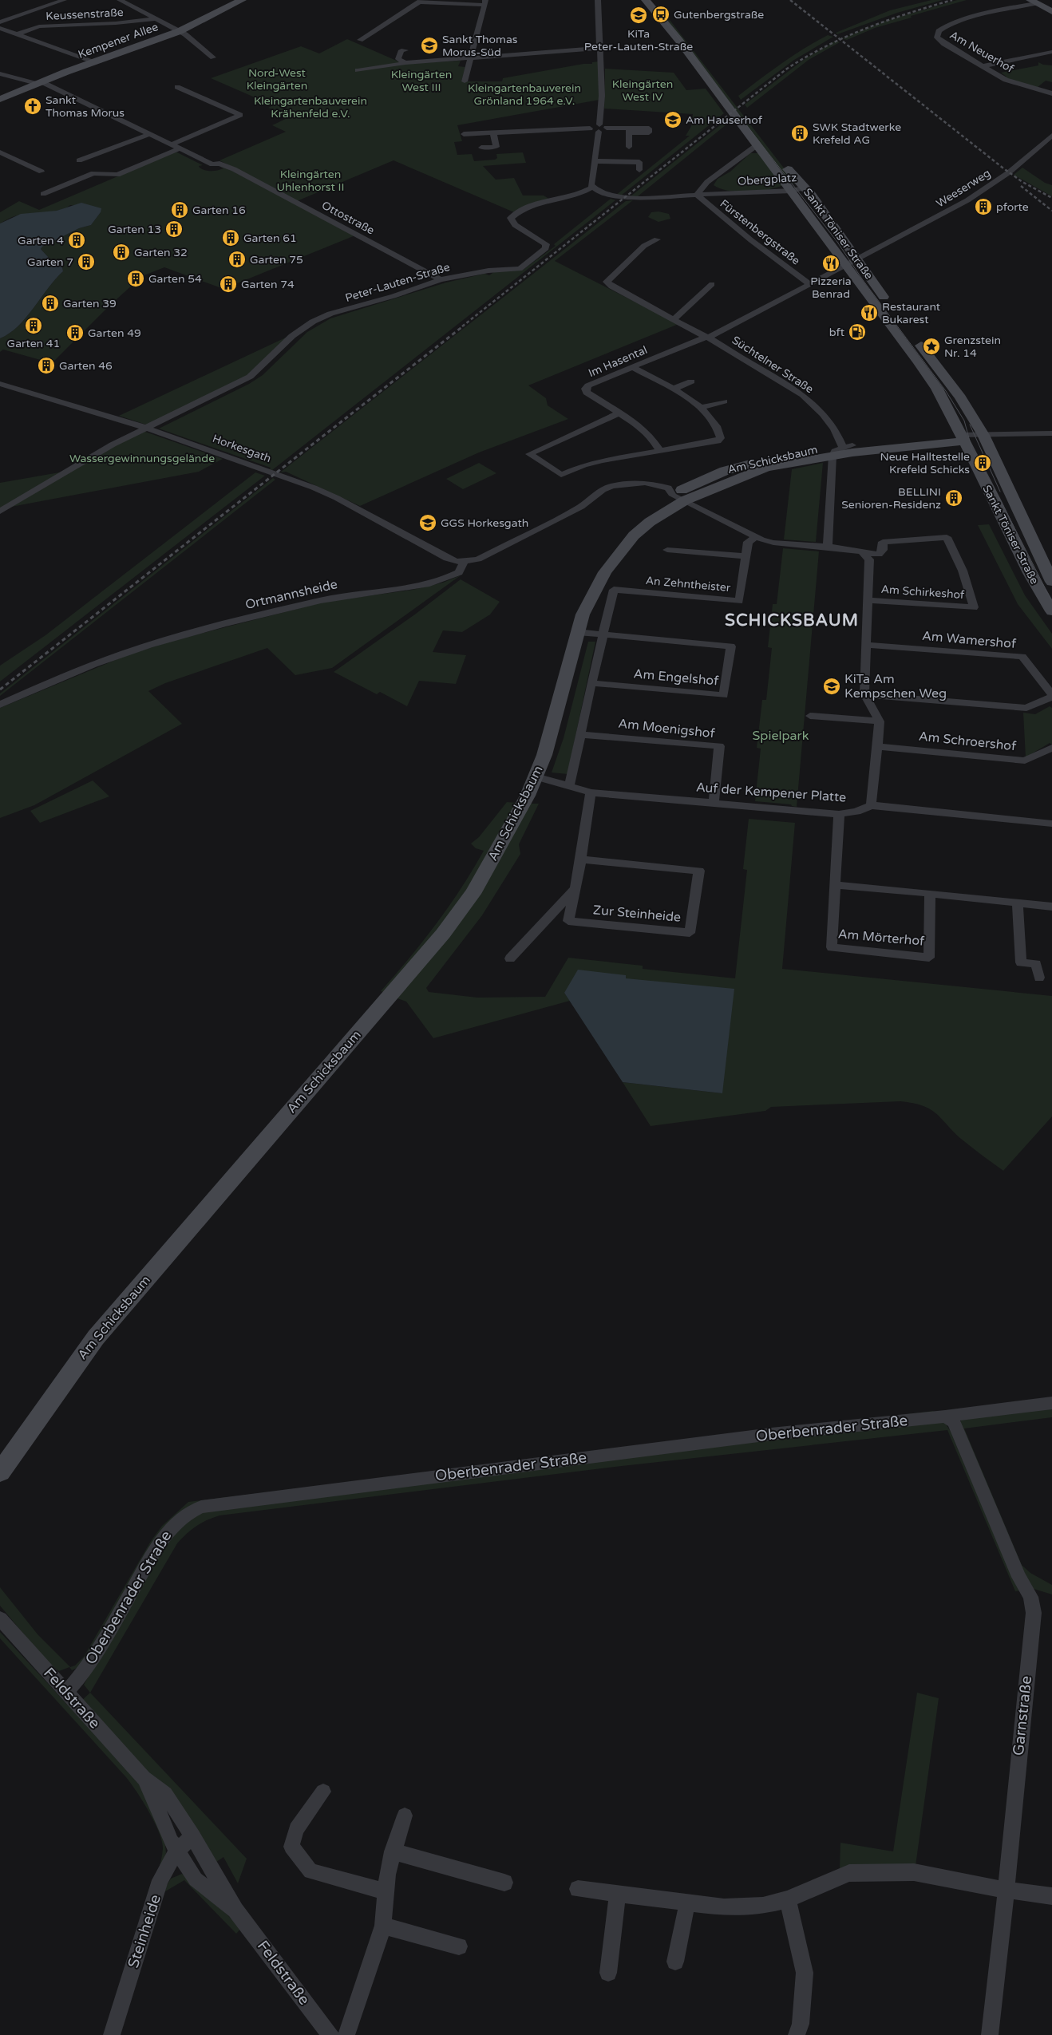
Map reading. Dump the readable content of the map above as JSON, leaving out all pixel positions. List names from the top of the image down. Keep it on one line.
{"streets":{"main road":["Kempener Allee","Sankt Töniser Straße","Am Schicksbaum"],"street":["Keussenstraße","Am Neuerhof","Obergplatz","Weeserweg","Ottostraße","Fürstenbergstraße","Peter-Lauten-Straße","Im Hasental","Süchtelner Straße","Horkesgath","An Zehntheister","Am Schirkeshof","Ortmannsheide","Am Wamershof","Am Engelshof","Am Moenigshof","Am Schroershof","Auf der Kempener Platte","Zur Steinheide","Am Mörterhof","Oberbenrader Straße","Feldstraße","Garnstraße","Steinheide"]},"crossings":[["Kempener Allee","Ottostraße"],["Obergplatz","Fürstenbergstraße"],["Obergplatz","Sankt Töniser Straße"],["Weeserweg","Fürstenbergstraße"],["Weeserweg","Sankt Töniser Straße"],["Weeserweg","Im Hasental"],["Weeserweg","Süchtelner Straße"],["Ottostraße","Peter-Lauten-Straße"],["Sankt Töniser Straße","Am Schicksbaum"],["Peter-Lauten-Straße","Horkesgath"],["Im Hasental","Süchtelner Straße"],["Süchtelner Straße","Am Schicksbaum"],["Horkesgath","Ortmannsheide"],["Am Schicksbaum","Auf der Kempener Platte"],["An Zehntheister","Am Engelshof"],["Am Moenigshof","Auf der Kempener Platte"],["Auf der Kempener Platte","Am Mörterhof"],["Oberbenrader Straße","Feldstraße"],["Oberbenrader Straße","Garnstraße"],["Feldstraße","Steinheide"]],"districts":["SCHICKSBAUM"],"parks":["Nord-West Kleingärten","Kleingärten West III","Kleingärten West IV","Kleingartenbauverein Grönland 1964 e.V.","Kleingartenbauverein Krähenfeld e.V.","Kleingärten Uhlenhorst II","Wassergewinnungsgelände","Spielpark"],"places":{"bus stop":["Gutenbergstraße"],"school or university":["KiTa Peter-Lauten-Straße","Sankt Thomas Morus-Süd","Am Hauserhof","GGS Horkesgath","KiTa Am Kempschen Weg"],"church":["Sankt Thomas Morus"],"building":["SWK Stadtwerke Krefeld AG","pforte","Garten 16","Garten 13","Garten 61","Garten 4","Garten 32","Garten 75","Garten 7","Garten 54","Garten 74","Garten 39","Garten 41","Garten 49","Garten 46","Neue Halltestelle Krefeld Schicks","BELLINI Senioren-Residenz"],"restaurant":["Pizzeria Benrad","Restaurant Bukarest"],"fuel station":["bft"],"place":["Grenzstein Nr. 14"]}}
